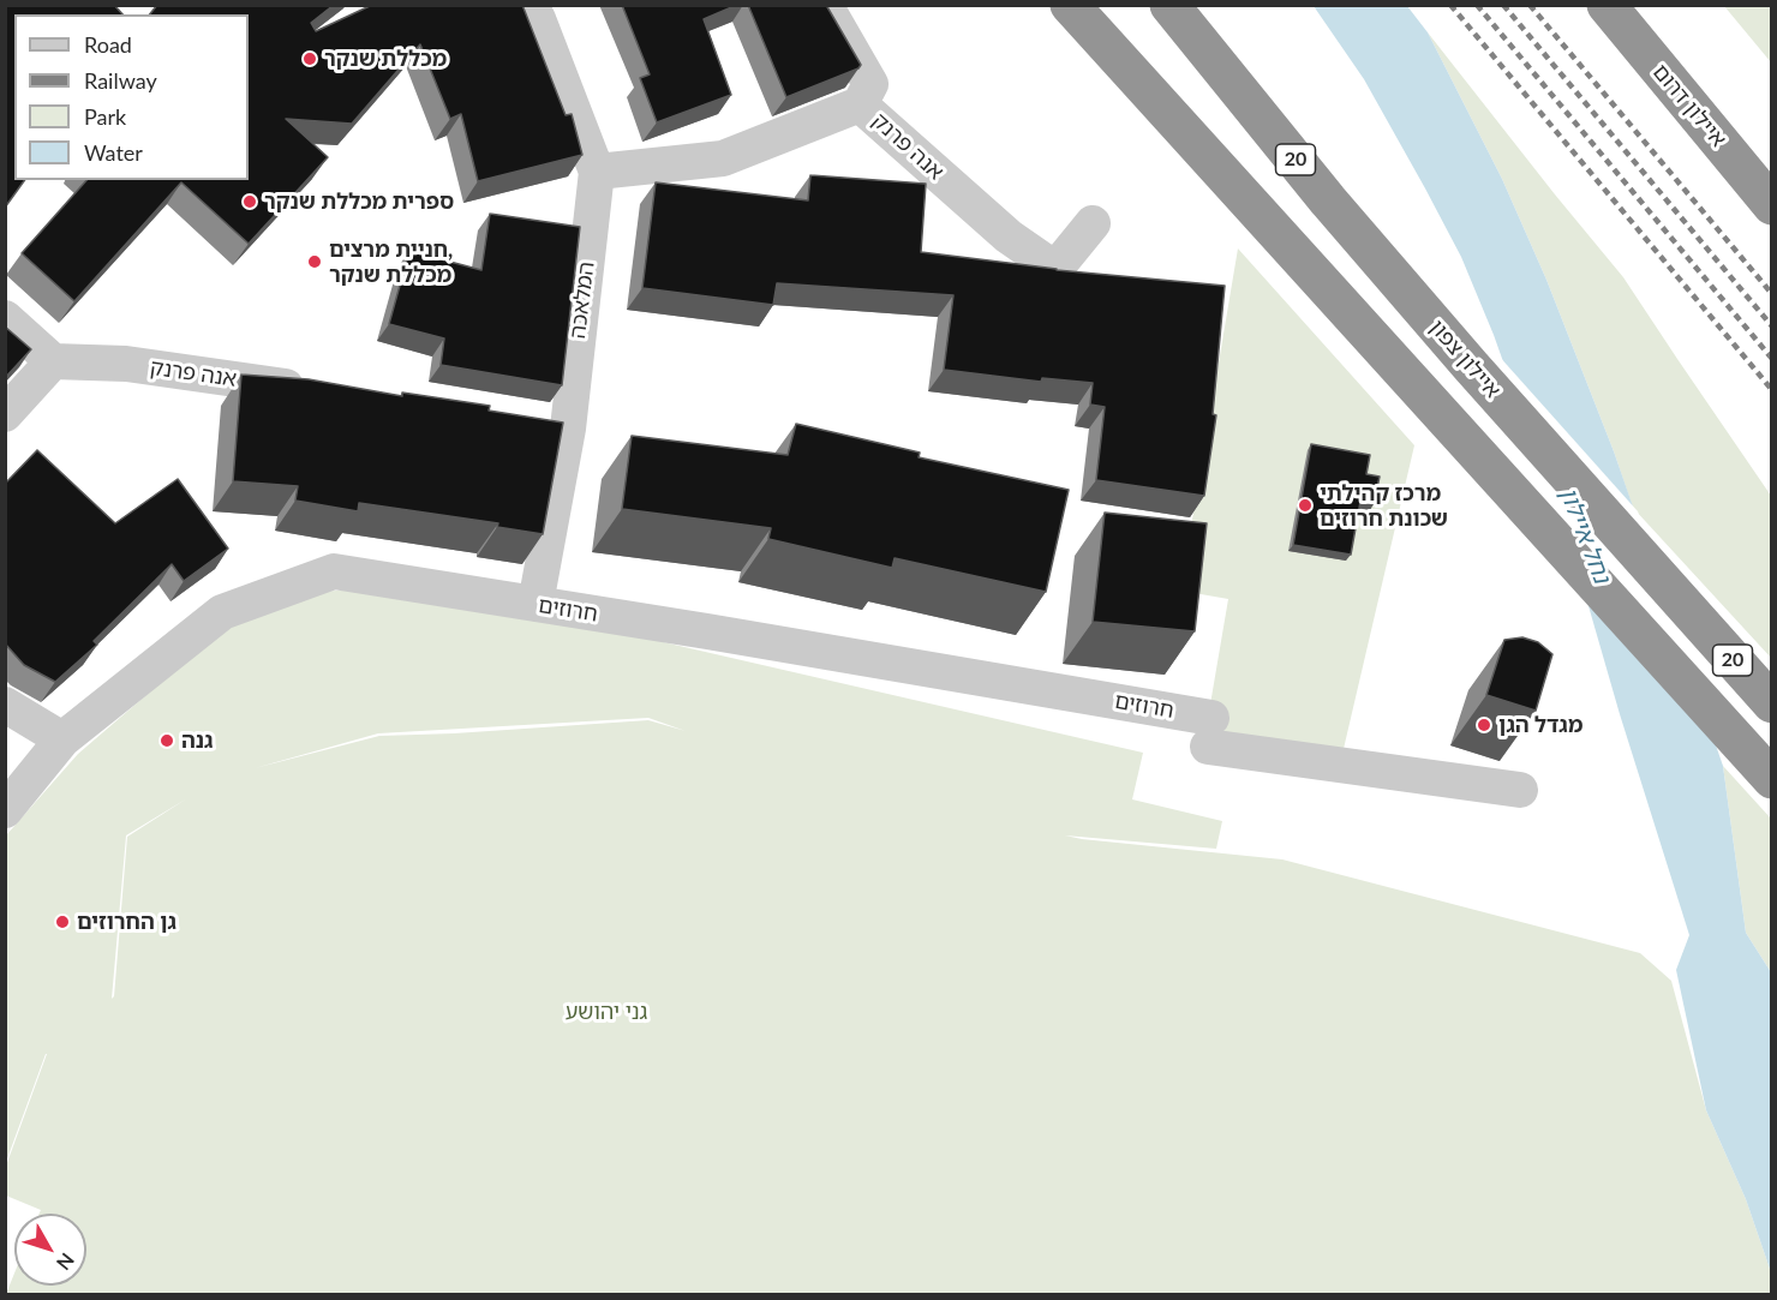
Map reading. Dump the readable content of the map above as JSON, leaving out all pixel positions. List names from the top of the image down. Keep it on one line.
{"streets":{"highway":["איילון דרום","20","איילון צפון"],"street":["אנה פרנק","המלאכה","חרוזים"]},"crossings":[["אנה פרנק","המלאכה"],["המלאכה","חרוזים"]],"water":["נחל איילון"],"parks":["גני יהושע"],"places":["מכללת שנקר","ספרית מכללת שנקר","חניית מרצים, מכללת שנקר","מרכז קהילתי שכונת חרוזים","מגדל הגן","גנה","גן החרוזים"],"legend":["Road","Railway","Park","Water"],"north":"bottom right"}
